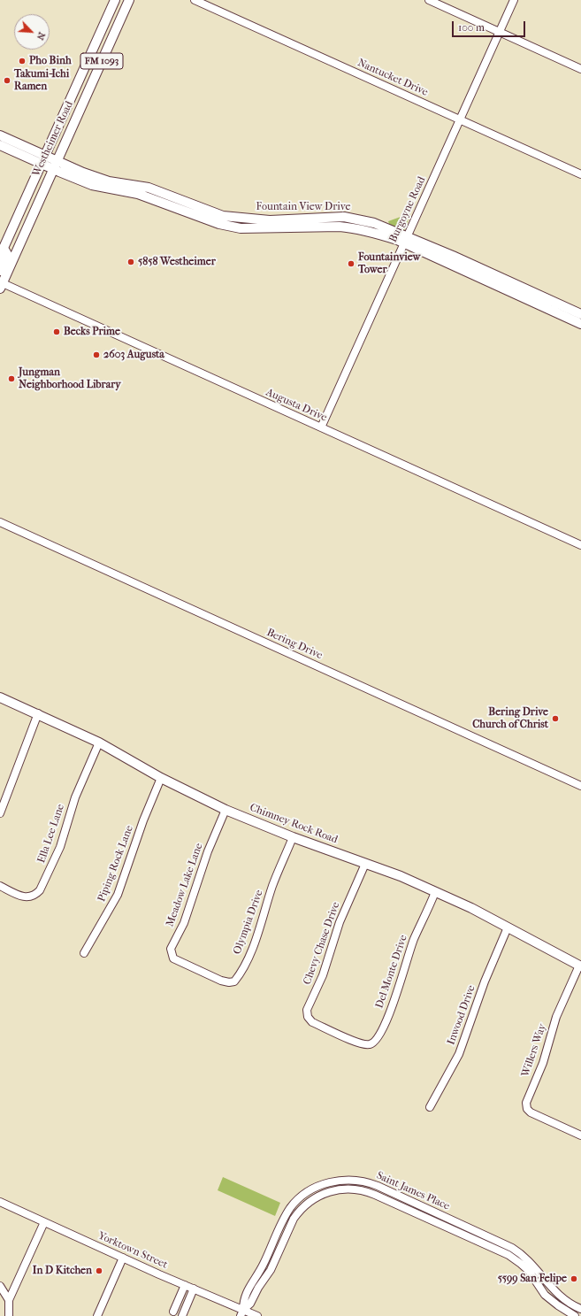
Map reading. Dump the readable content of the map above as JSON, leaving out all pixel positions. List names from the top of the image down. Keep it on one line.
{"streets":{"main road":["FM 1093","Westheimer Road","Fountain View Drive","Chimney Rock Road"],"street":["Nantucket Drive","Burgoyne Road","Augusta Drive","Bering Drive","Ella Lee Lane","Piping Rock Lane","Meadow Lake Lane","Olympia Drive","Chevy Chase Drive","Del Monte Drive","Inwood Drive","Willers Way","Saint James Place","Yorktown Street"]},"crossings":[["Nantucket Drive","Burgoyne Road"],["Westheimer Road","Fountain View Drive"],["Westheimer Road","Augusta Drive"],["Fountain View Drive","Burgoyne Road"],["Burgoyne Road","Augusta Drive"],["Chimney Rock Road","Ella Lee Lane"],["Chimney Rock Road","Piping Rock Lane"],["Chimney Rock Road","Meadow Lake Lane"],["Chimney Rock Road","Olympia Drive"],["Chimney Rock Road","Chevy Chase Drive"],["Chimney Rock Road","Del Monte Drive"],["Chimney Rock Road","Inwood Drive"],["Chimney Rock Road","Willers Way"],["Meadow Lake Lane","Olympia Drive"],["Chevy Chase Drive","Del Monte Drive"]],"places":["Pho Binh","Takumi-Ichi Ramen","5858 Westheimer","Fountainview Tower","Becks Prime","2603 Augusta","Jungman Neighborhood Library","Bering Drive Church of Christ","In D Kitchen","5599 San Felipe"],"scale_bar":"100 m","north":"bottom right"}
